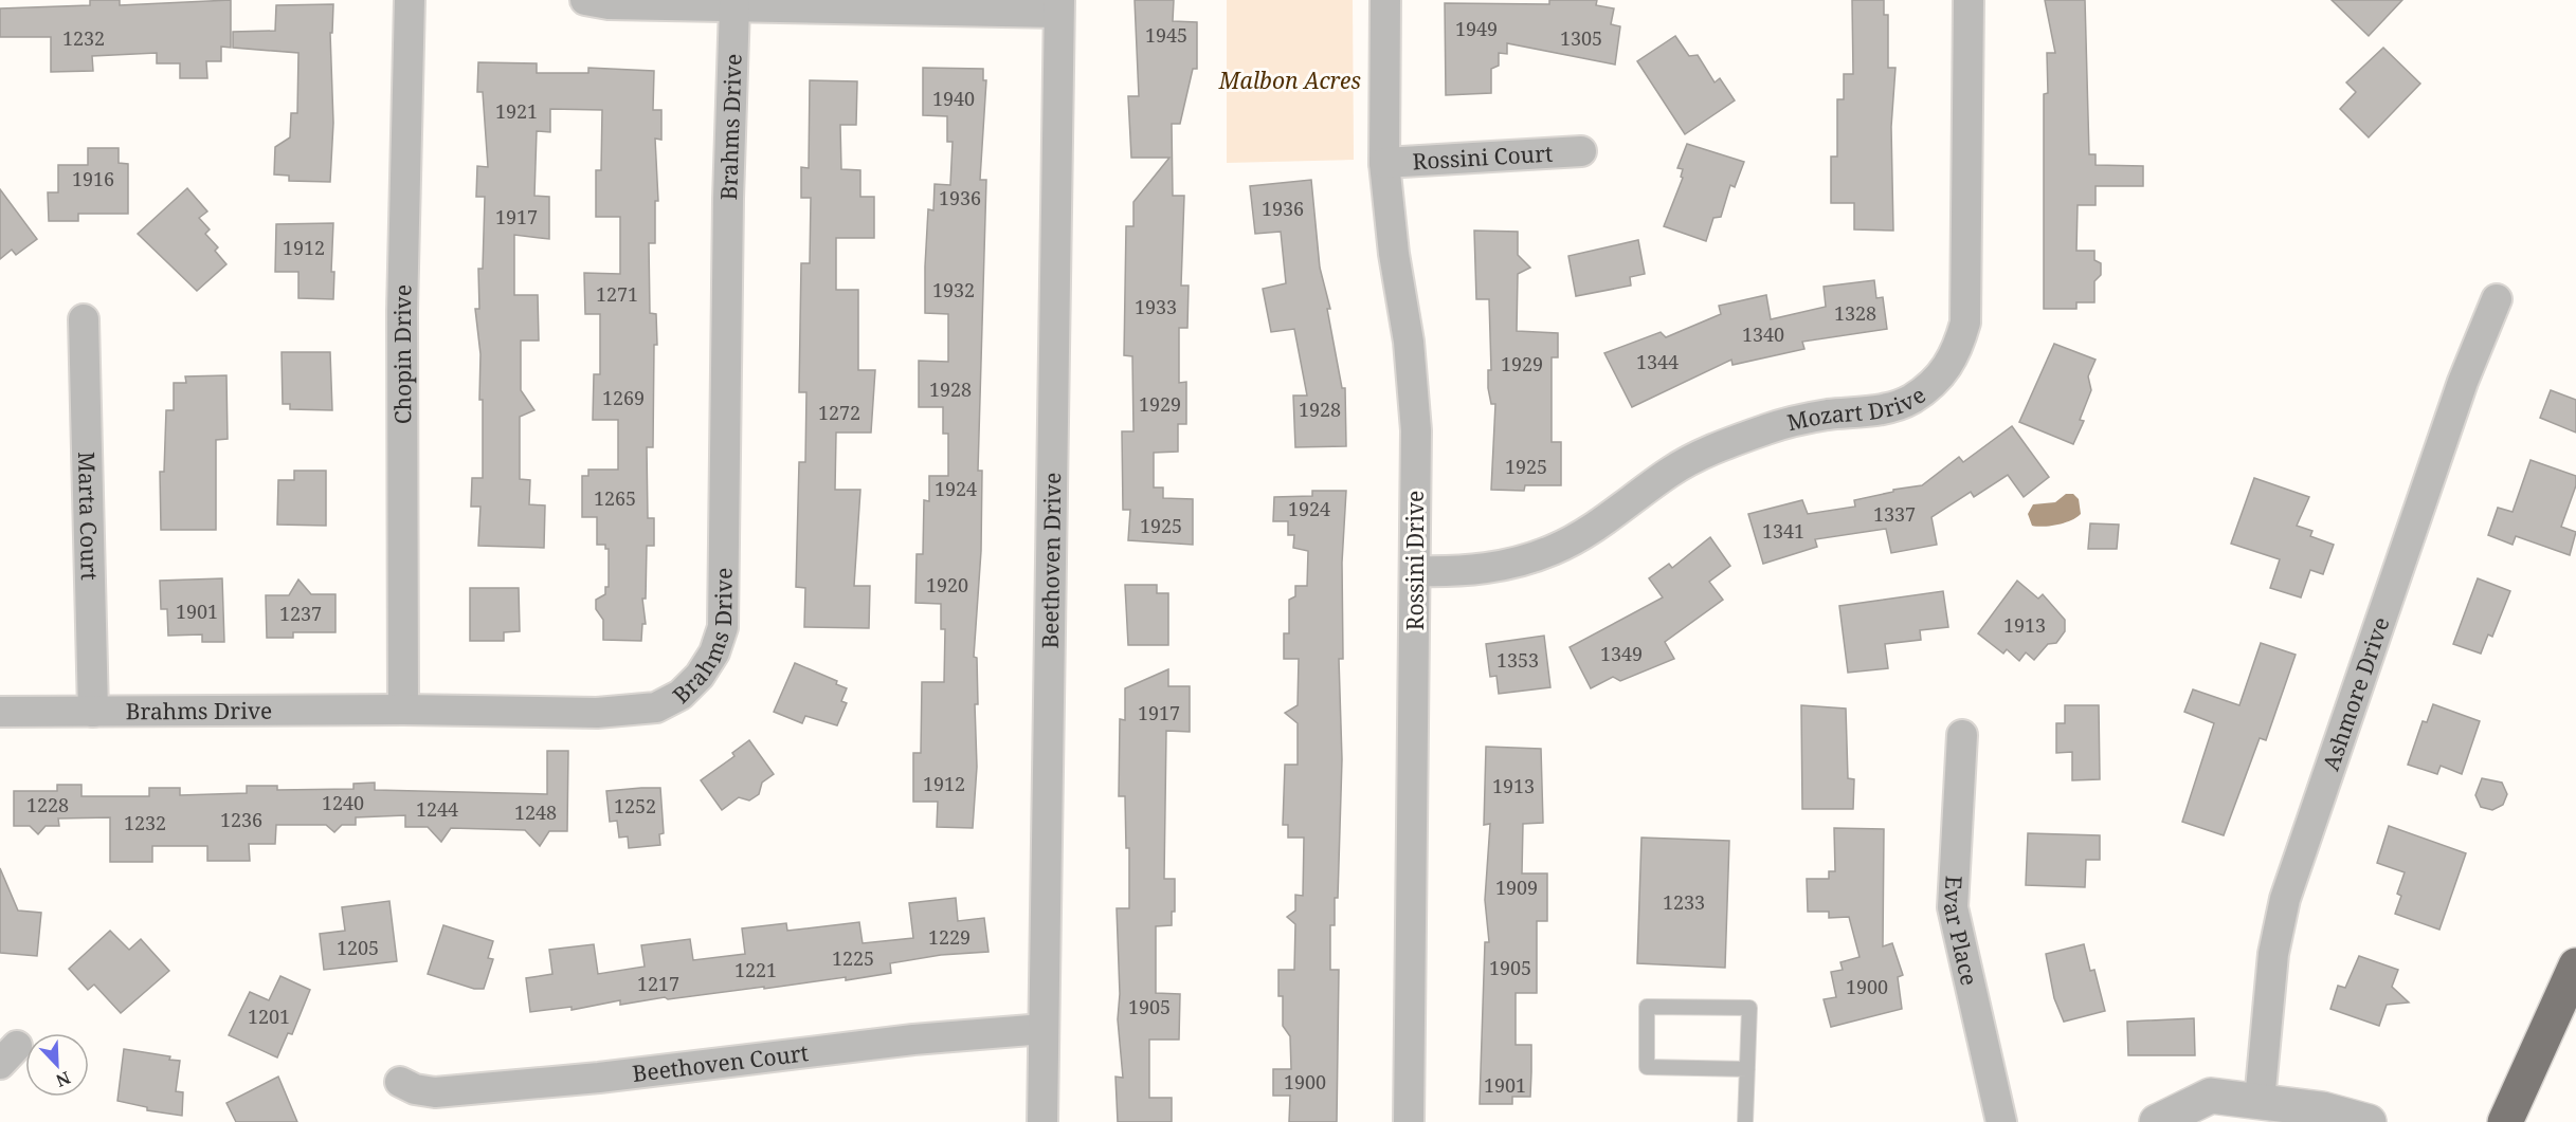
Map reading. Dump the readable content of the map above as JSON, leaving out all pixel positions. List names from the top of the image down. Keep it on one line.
{"streets":{"street":["Brahms Drive","Rossini Court","Chopin Drive","Mozart Drive","Marta Court","Beethoven Drive","Rossini Drive","Ashmore Drive","Evar Place","Beethoven Court"]},"crossings":[["Brahms Drive","Chopin Drive"],["Brahms Drive","Marta Court"],["Rossini Court","Rossini Drive"],["Mozart Drive","Rossini Drive"],["Beethoven Drive","Beethoven Court"]],"parks":["Malbon Acres"],"house_numbers":["1949","1945","1232","1305","1940","1921","1916","1936","1936","1917","1912","1932","1271","1933","1328","1340","1344","1929","1928","1269","1929","1928","1272","1925","1924","1265","1924","1337","1925","1341","1920","1901","1237","1913","1349","1353","1917","1912","1913","1240","1228","1252","1244","1248","1236","1232","1909","1233","1229","1205","1225","1905","1221","1217","1900","1905","1201","1900","1901"],"north":"bottom right"}
